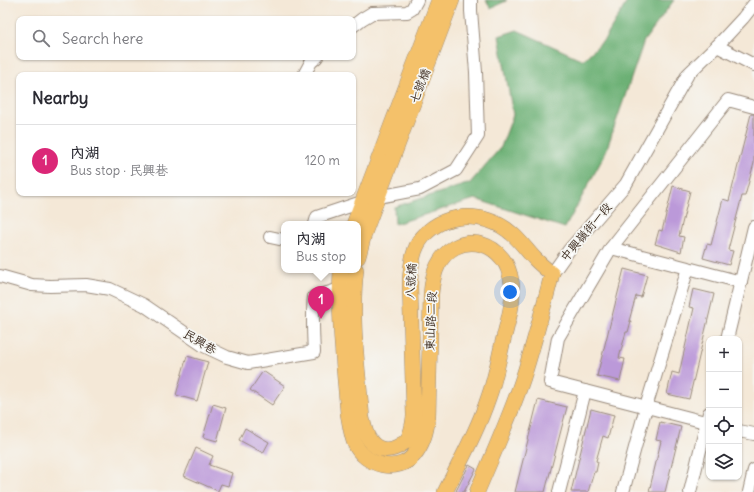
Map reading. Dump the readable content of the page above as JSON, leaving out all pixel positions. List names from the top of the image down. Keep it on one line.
{"streets":{"main road":["七號橋","中興嶺街一段","八號橋","東山路二段"],"street":["民興巷"]},"crossings":[["中興嶺街一段","八號橋"],["八號橋","東山路二段"],["東山路二段","民興巷"]],"page":{"search":"Search here","heading":"Nearby","list":[{"mark":"1","name":"內湖","note":"Bus stop · 民興巷","value":"120 m"}],"popup":["內湖","Bus stop"],"pins":"1","map_buttons":["+","−"]}}
